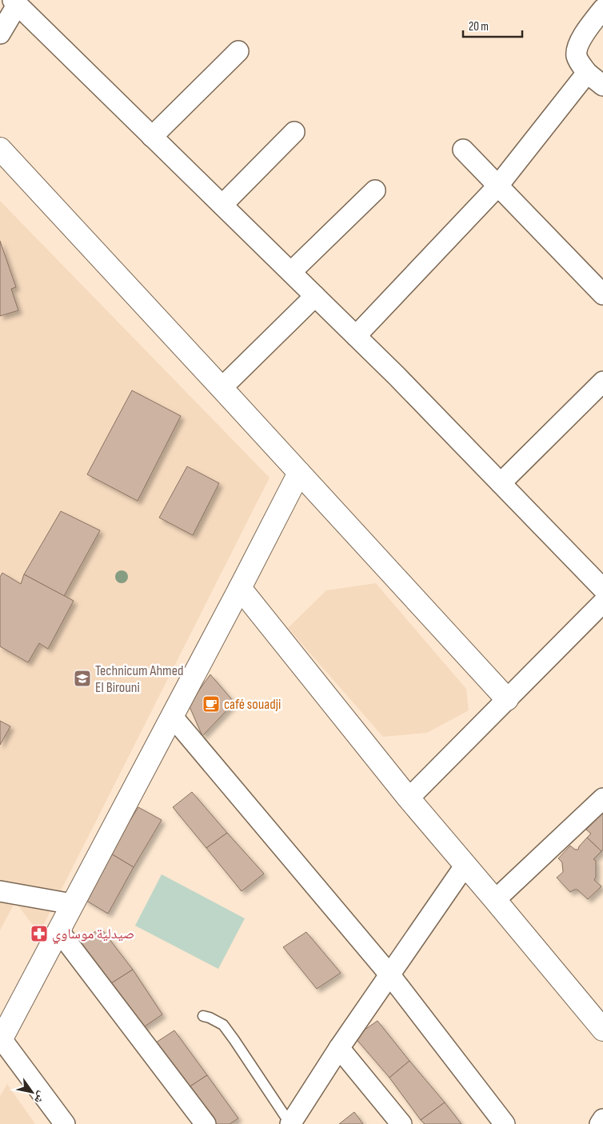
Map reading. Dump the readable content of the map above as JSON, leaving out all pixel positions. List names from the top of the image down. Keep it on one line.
{"places":{"school or university":["Technicum Ahmed El Birouni"],"cafe":["café souadji"],"pharmacy":["صيدلية موساوي"]},"scale_bar":"20 m","north":"bottom right"}
